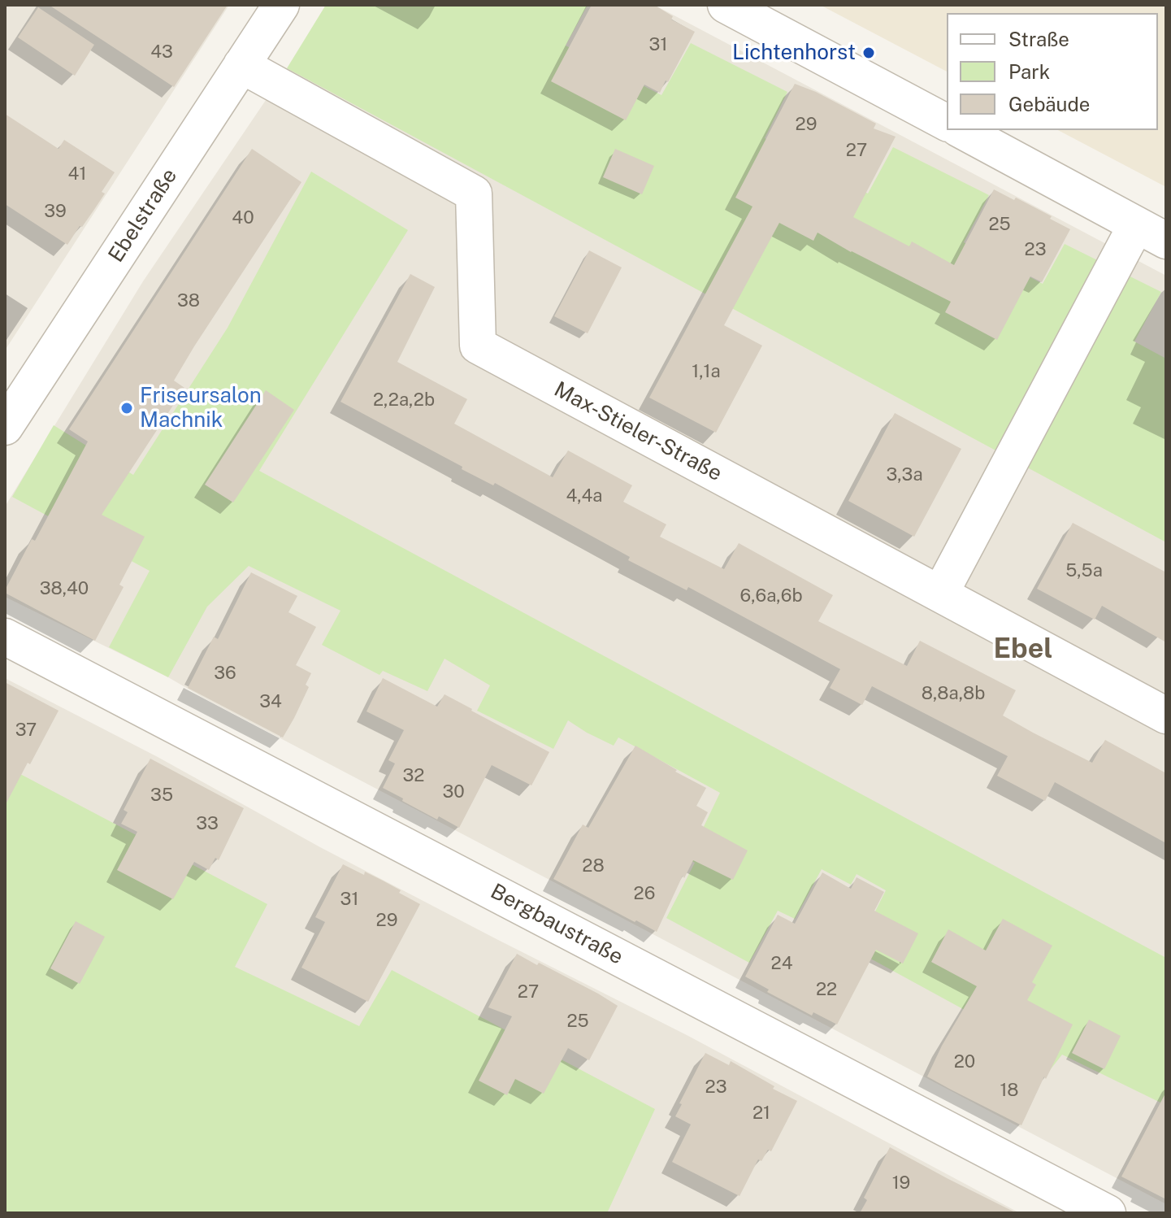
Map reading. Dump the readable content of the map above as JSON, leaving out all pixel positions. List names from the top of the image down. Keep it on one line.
{"streets":{"street":["Ebelstraße","Max-Stieler-Straße","Bergbaustraße"]},"crossings":[["Ebelstraße","Max-Stieler-Straße"]],"districts":["Ebel"],"places":["Lichtenhorst","Friseursalon Machnik"],"house_numbers":["31","43","29","27","41","39","40","25","23","38","1,1a","2,2a,2b","3,3a","4,4a","5,5a","38,40","6,6a,6b","36","8,8a,8b","34","37","32","30","35","33","28","26","31","29","24","22","27","25","20","23","18","21","19"],"legend":["Straße","Park","Gebäude"]}
